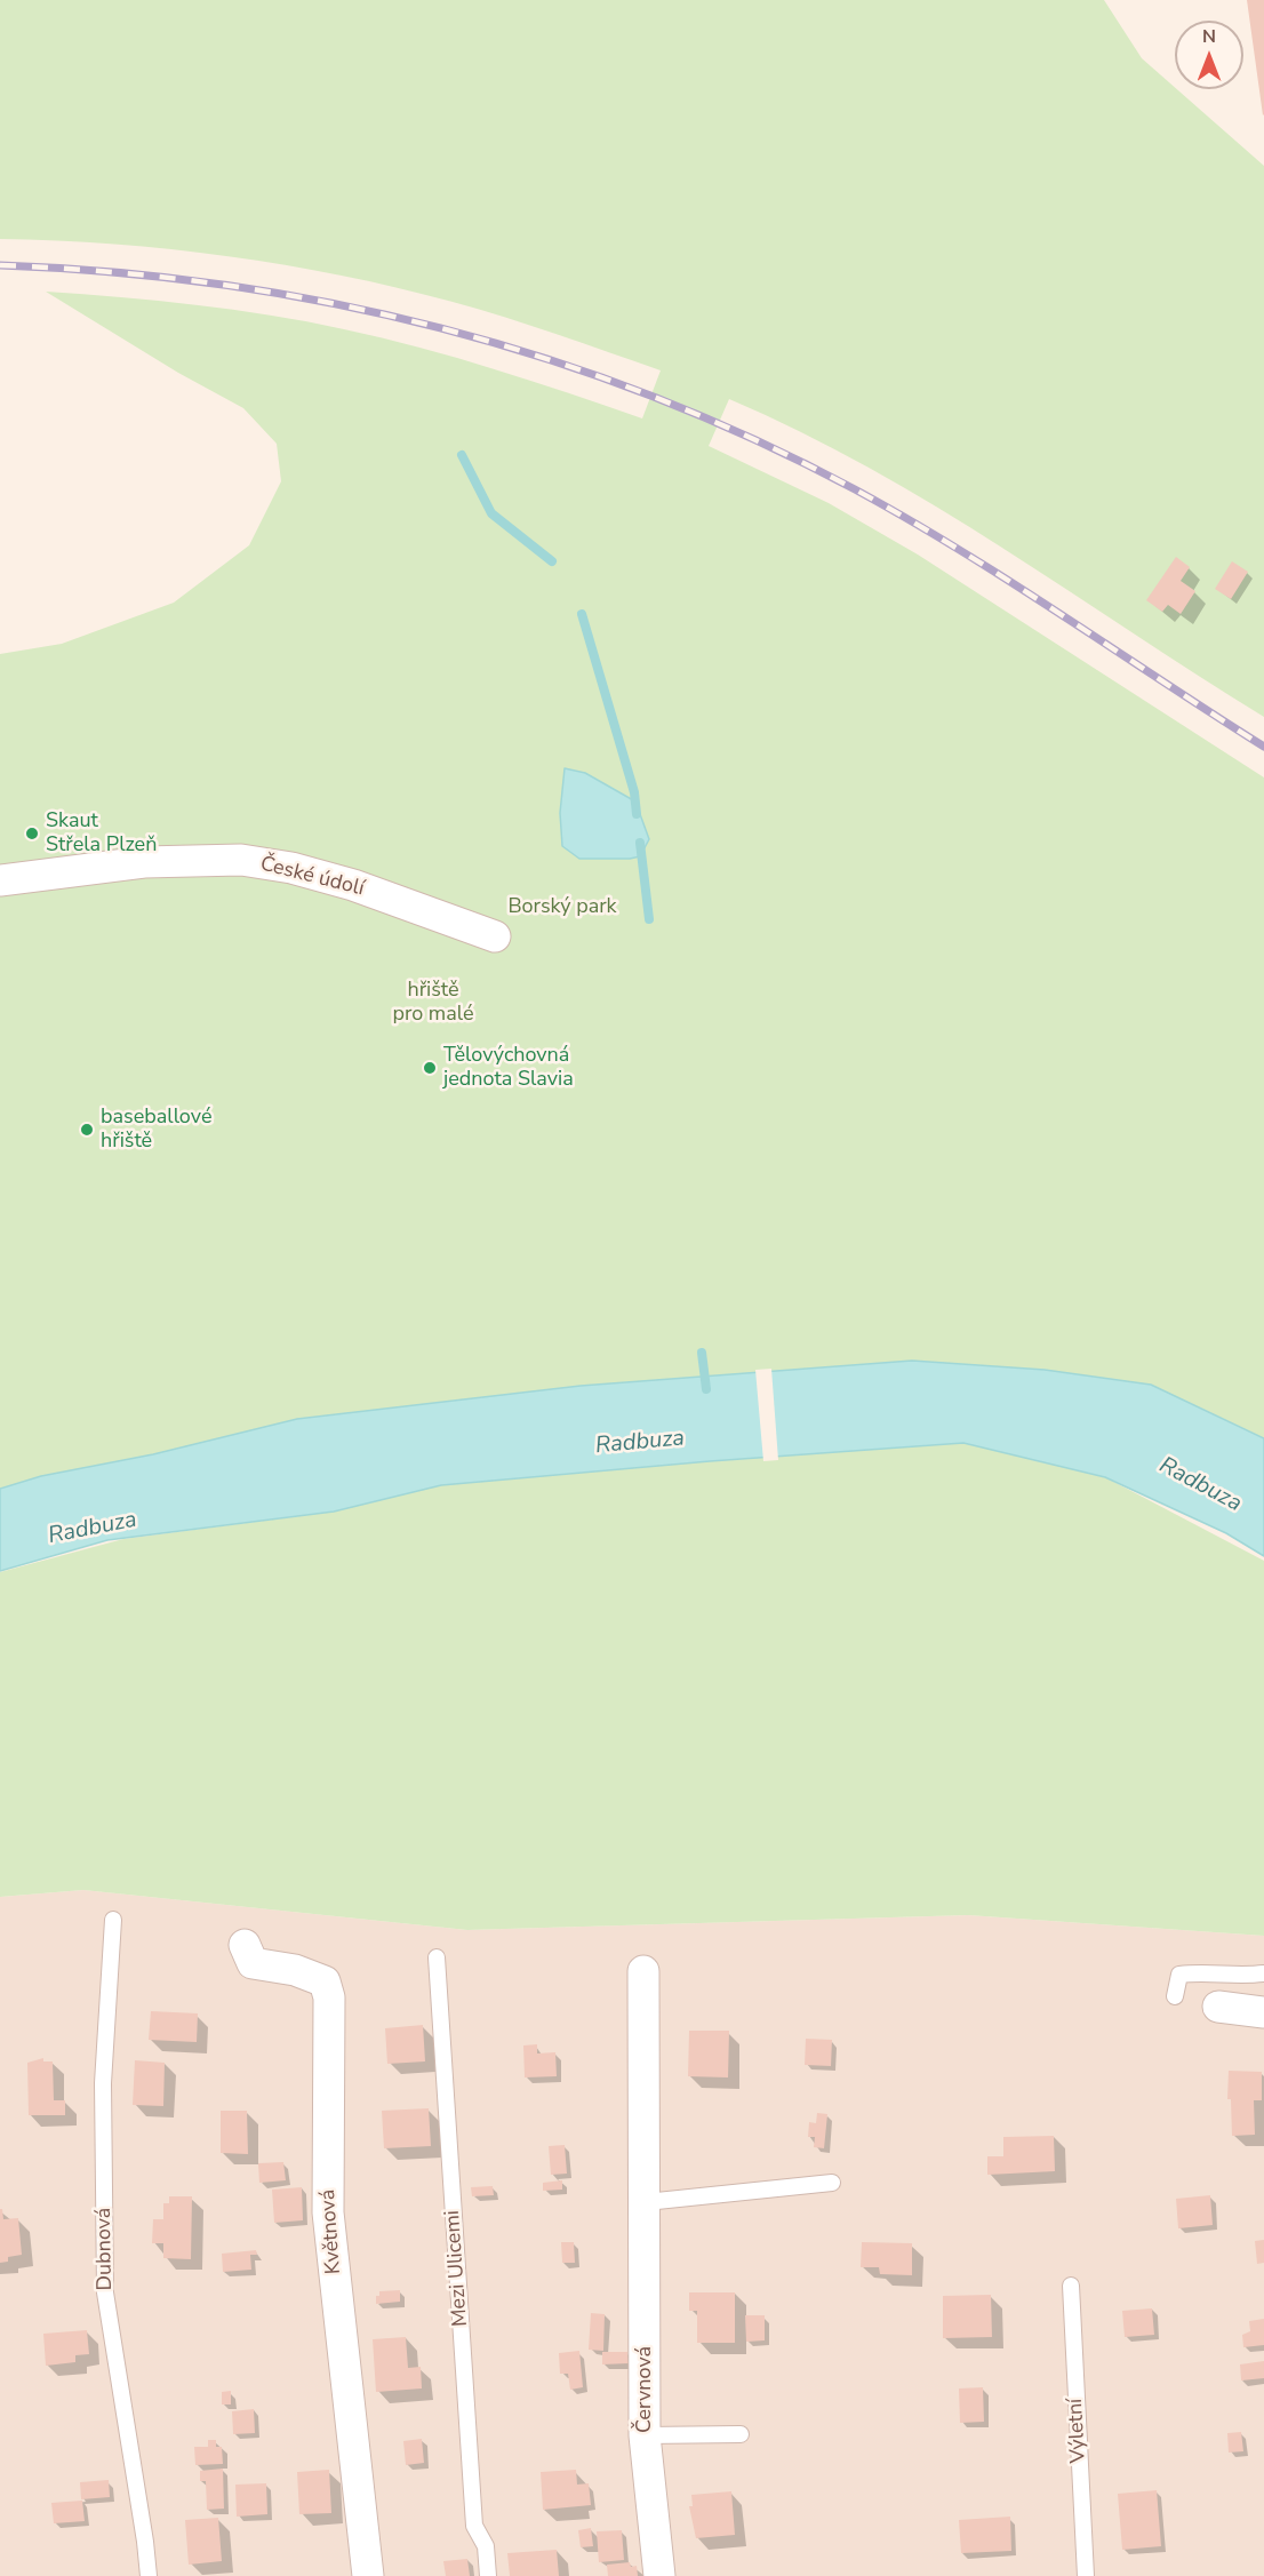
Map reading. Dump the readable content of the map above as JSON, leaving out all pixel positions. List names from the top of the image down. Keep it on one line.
{"streets":{"street":["České údolí","Květnová","Červnová"],"lane":["Dubnová","Mezi Ulicemi","Výletní"]},"water":["Radbuza"],"parks":["Borský park","hřiště pro malé"],"places":["Skaut Střela Plzeň","Tělovýchovná jednota Slavia","baseballové hřiště"],"north":"top"}
